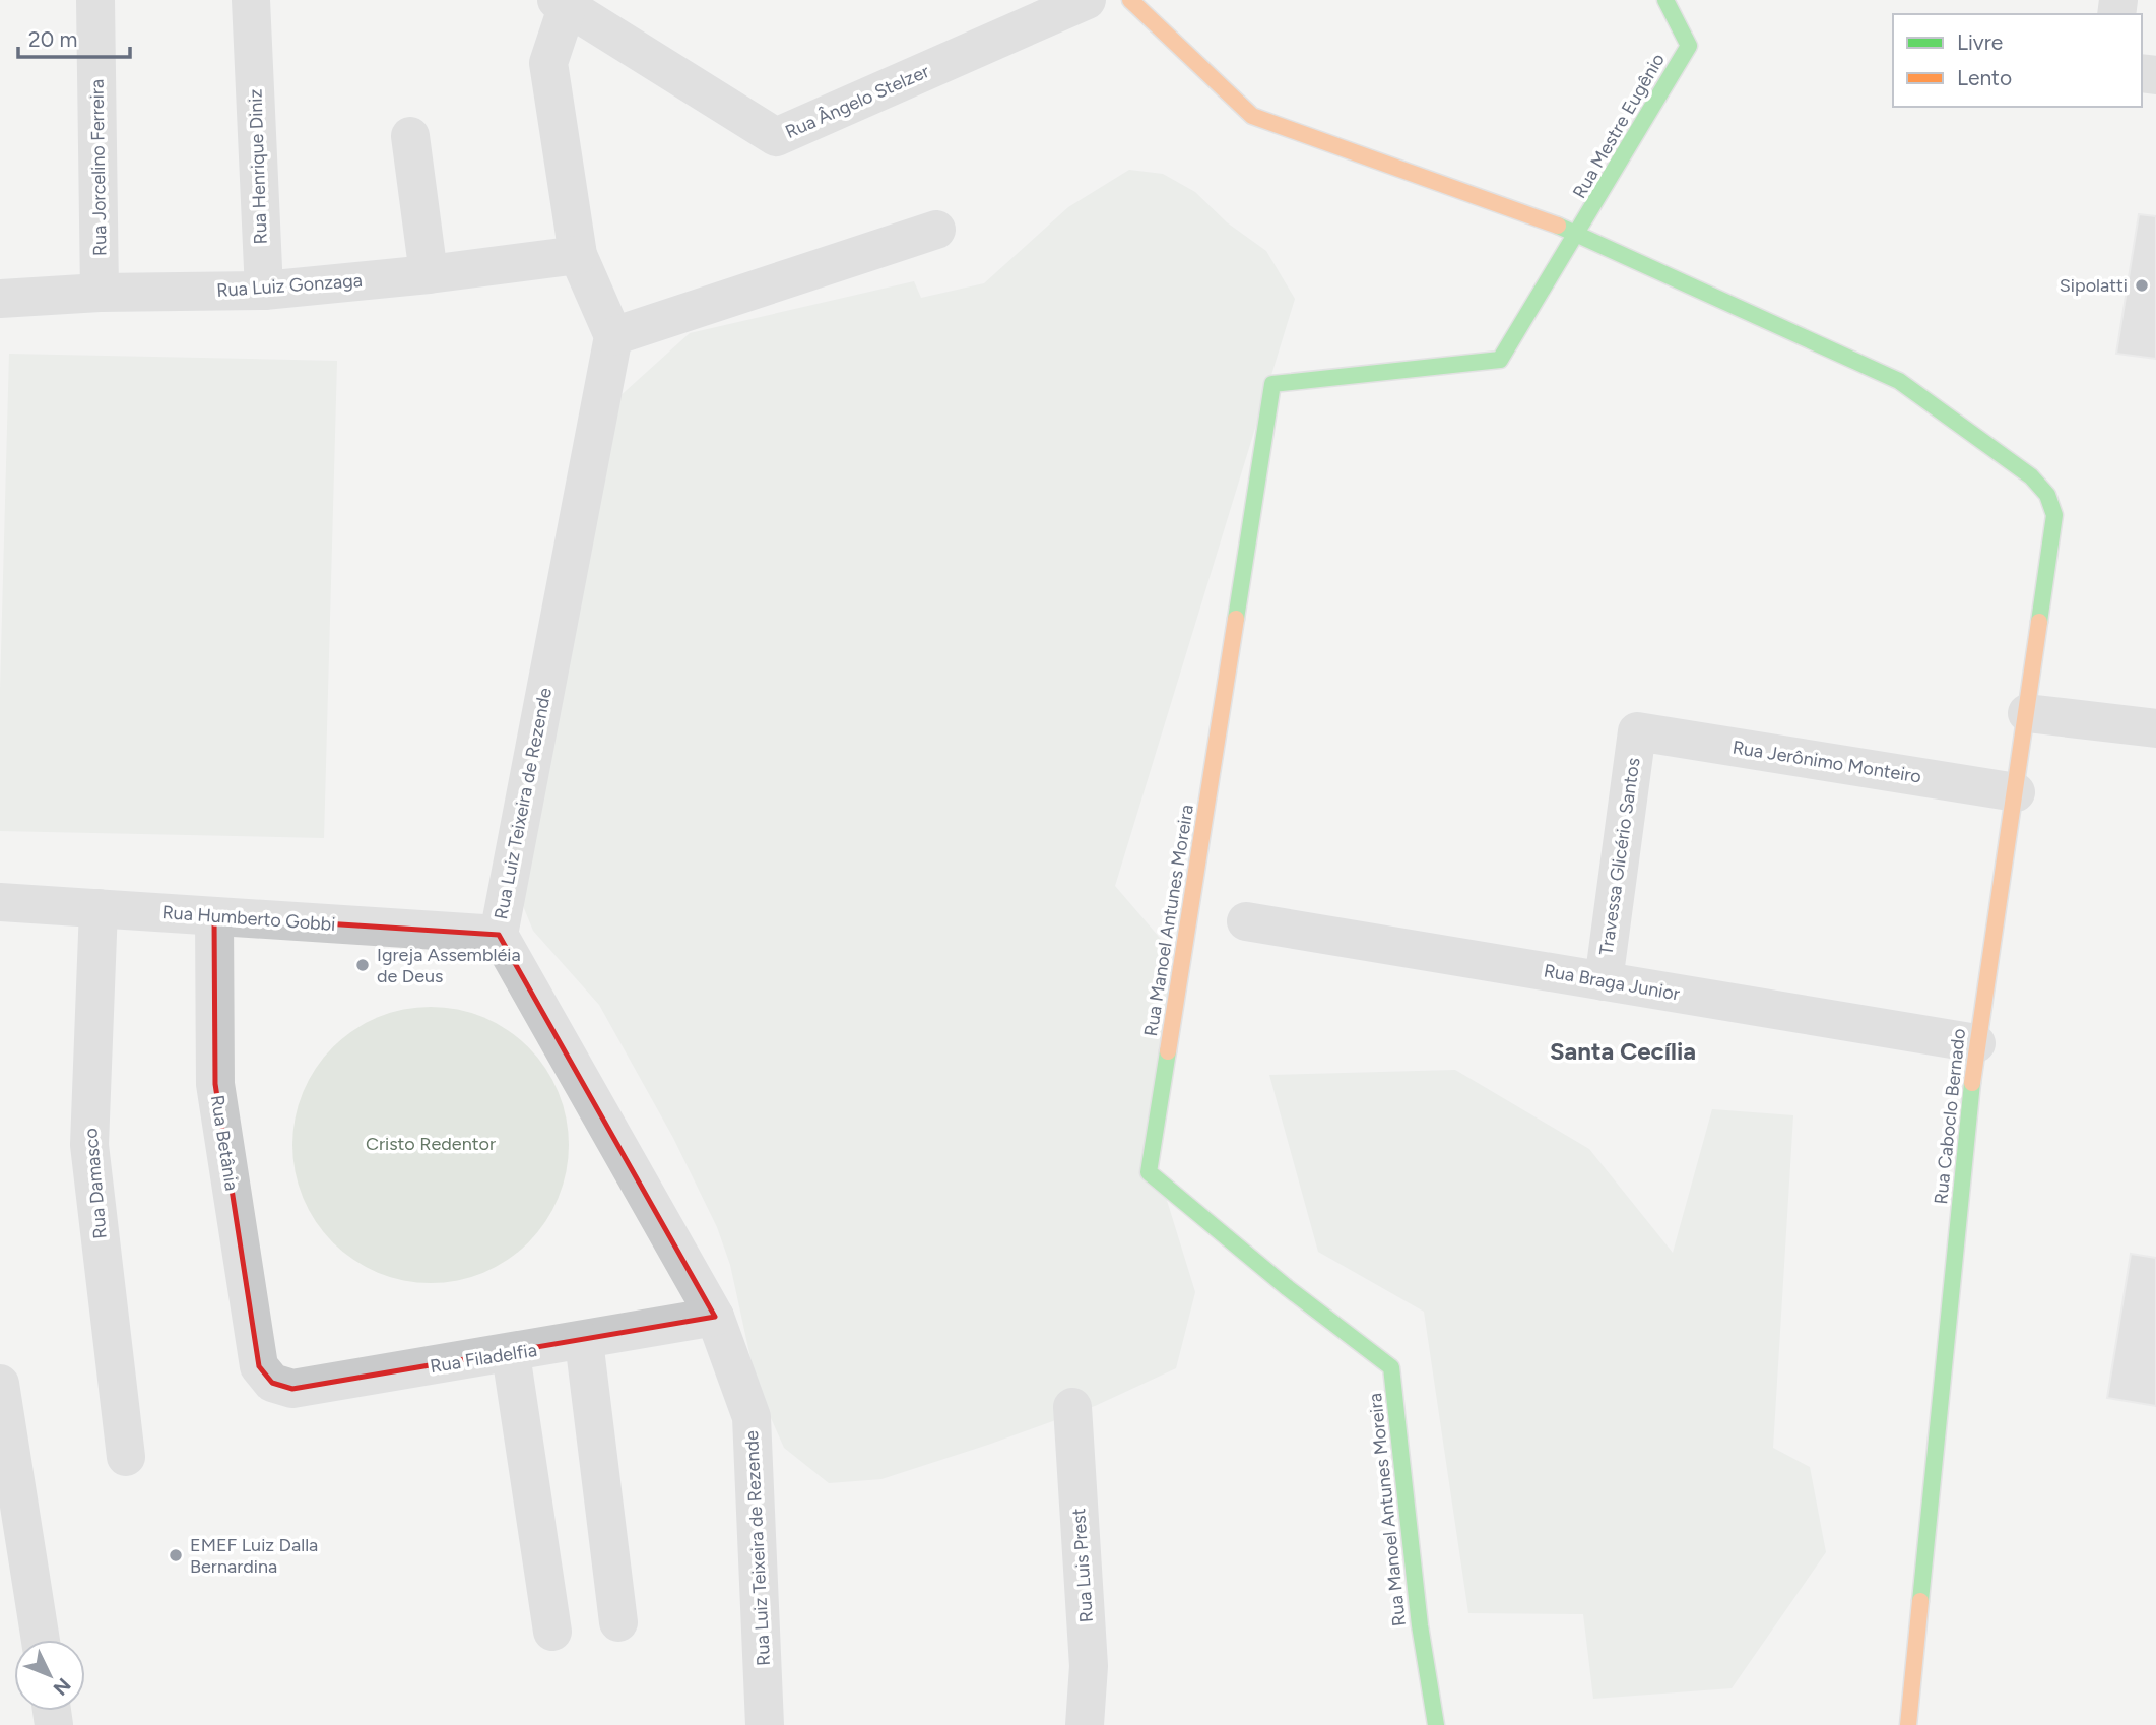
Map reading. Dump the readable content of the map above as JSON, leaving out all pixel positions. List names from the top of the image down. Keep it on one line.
{"streets":{"street":["Rua Ângelo Stelzer","Rua Mestre Eugênio","Rua Henrique Diniz","Rua Jorcelino Ferreira","Rua Luiz Gonzaga","Rua Jerônimo Monteiro","Rua Luiz Teixeira de Rezende","Travessa Glicério Santos","Rua Humberto Gobbi","Rua Manoel Antunes Moreira","Rua Braga Junior","Rua Caboclo Bernado","Rua Betânia","Rua Damasco","Rua Filadelfia","Rua Luis Prest"]},"crossings":[["Rua Mestre Eugênio","Rua Manoel Antunes Moreira"],["Rua Mestre Eugênio","Rua Caboclo Bernado"],["Rua Henrique Diniz","Rua Luiz Gonzaga"],["Rua Jorcelino Ferreira","Rua Luiz Gonzaga"],["Rua Jerônimo Monteiro","Travessa Glicério Santos"],["Rua Jerônimo Monteiro","Rua Caboclo Bernado"],["Rua Luiz Teixeira de Rezende","Rua Humberto Gobbi"],["Rua Luiz Teixeira de Rezende","Rua Filadelfia"],["Travessa Glicério Santos","Rua Braga Junior"],["Rua Humberto Gobbi","Rua Betânia"],["Rua Humberto Gobbi","Rua Damasco"],["Rua Manoel Antunes Moreira","Rua Caboclo Bernado"],["Rua Braga Junior","Rua Caboclo Bernado"],["Rua Betânia","Rua Filadelfia"]],"districts":["Santa Cecília"],"parks":["Cristo Redentor"],"places":["Sipolatti","Igreja Assembléia de Deus","EMEF Luiz Dalla Bernardina"],"legend":["Livre","Lento"],"scale_bar":"20 m","north":"bottom right"}
